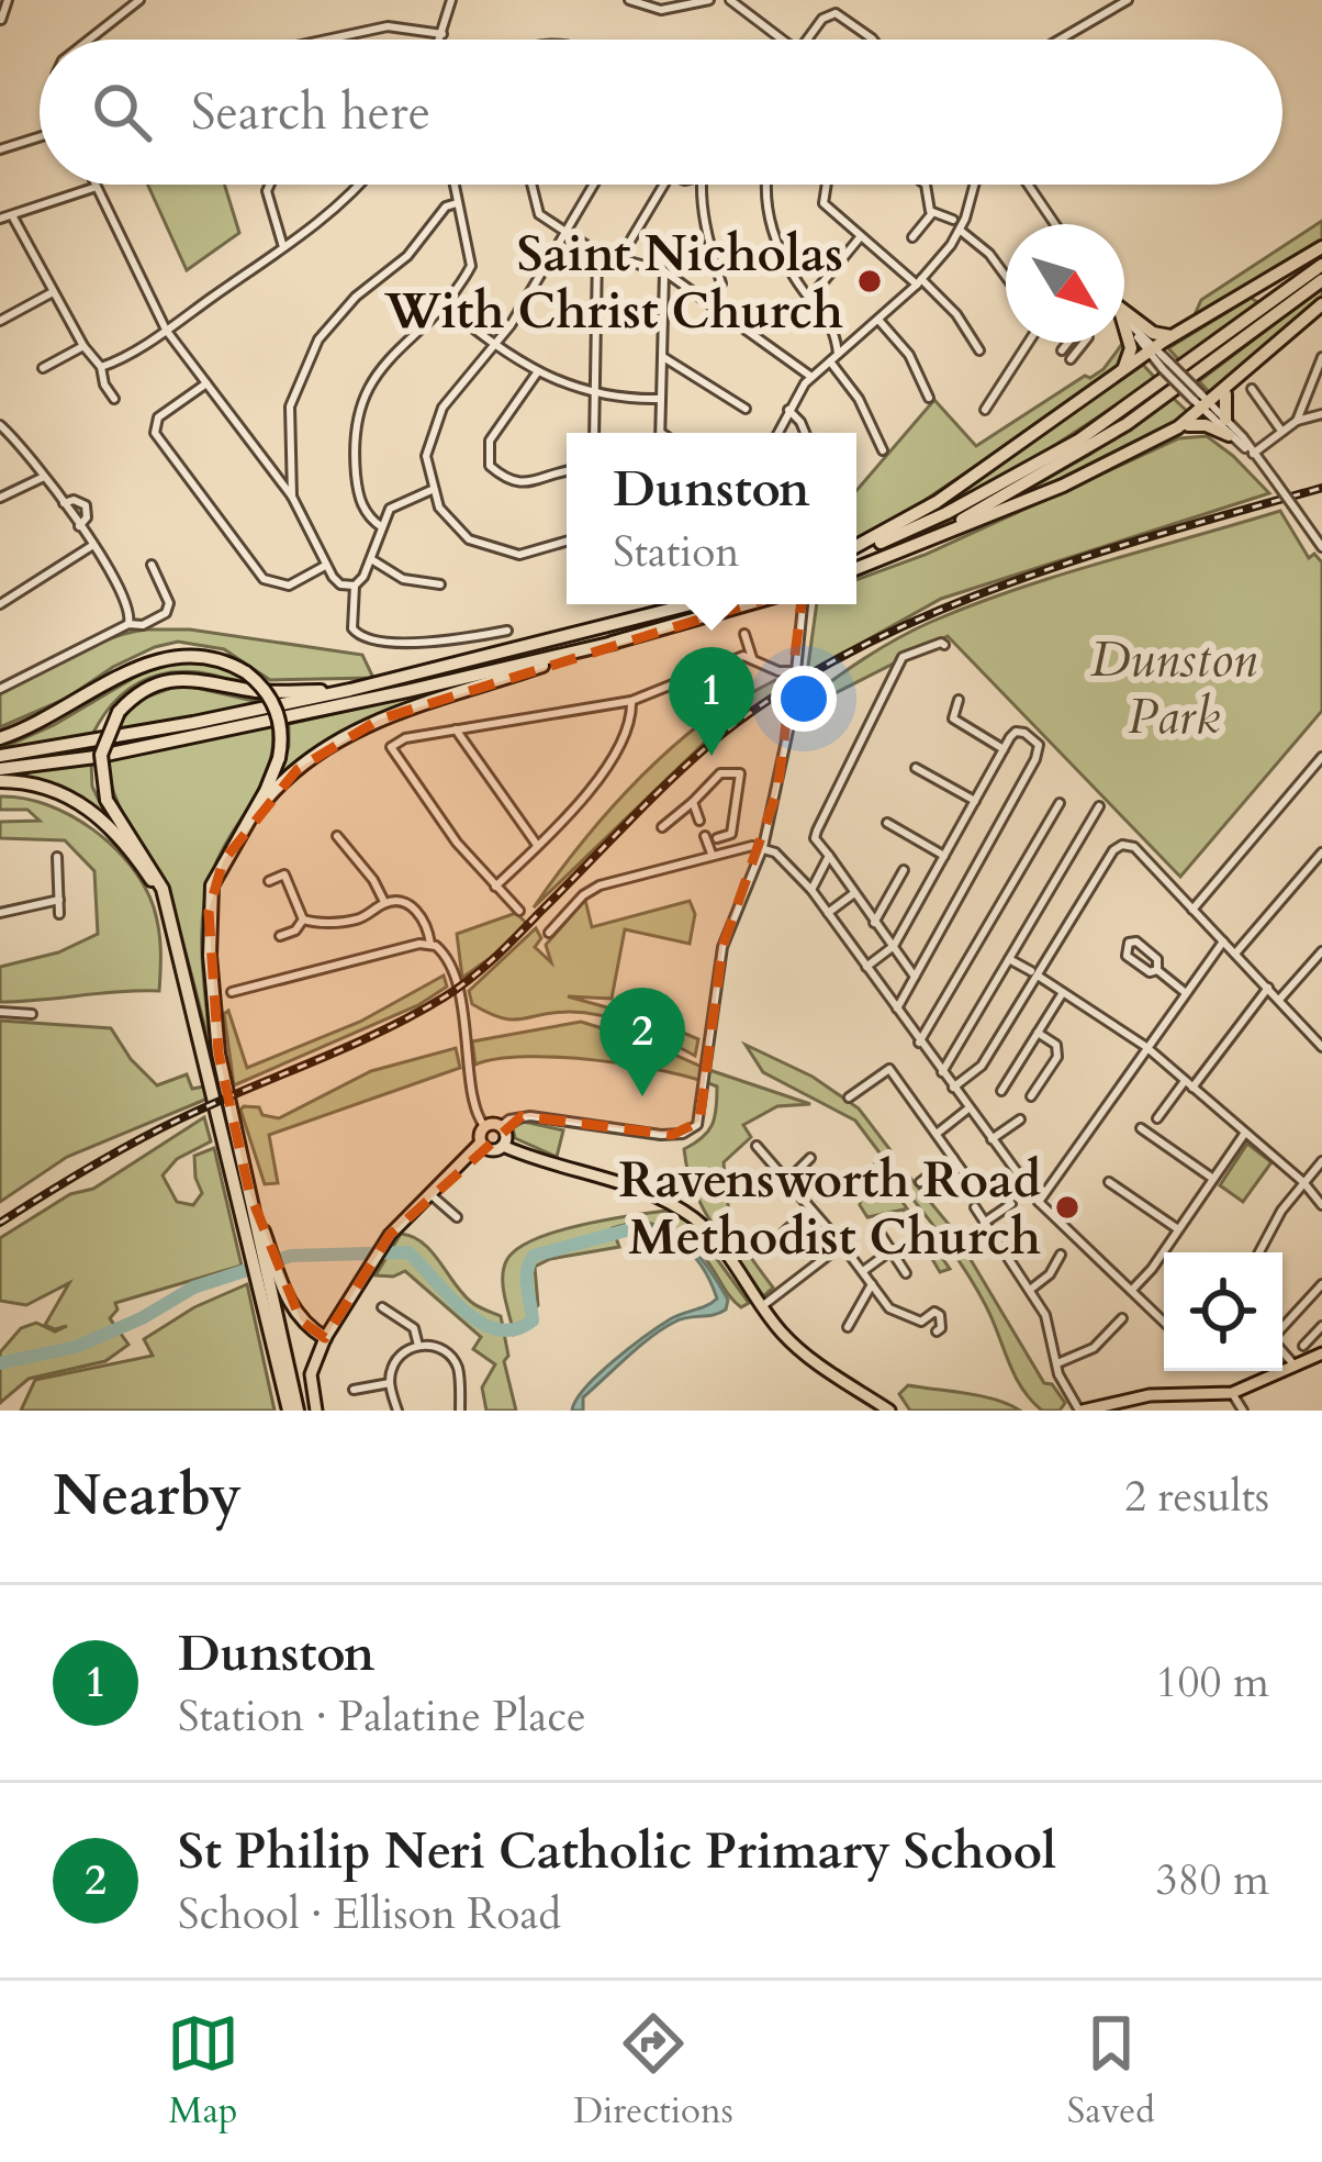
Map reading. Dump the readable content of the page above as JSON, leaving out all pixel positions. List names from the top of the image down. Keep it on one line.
{"parks":["Dunston Park"],"places":["Saint Nicholas With Christ Church","Ravensworth Road Methodist Church"],"north":"bottom right","page":{"search":"Search here","popup":["Dunston","Station"],"pins":["1","2"],"heading":["Nearby","2 results"],"list":[{"mark":"1","name":"Dunston","note":"Station · Palatine Place","value":"100 m"},{"mark":"2","name":"St Philip Neri Catholic Primary School","note":"School · Ellison Road","value":"380 m"}],"nav":["Map","Directions","Saved"]}}
